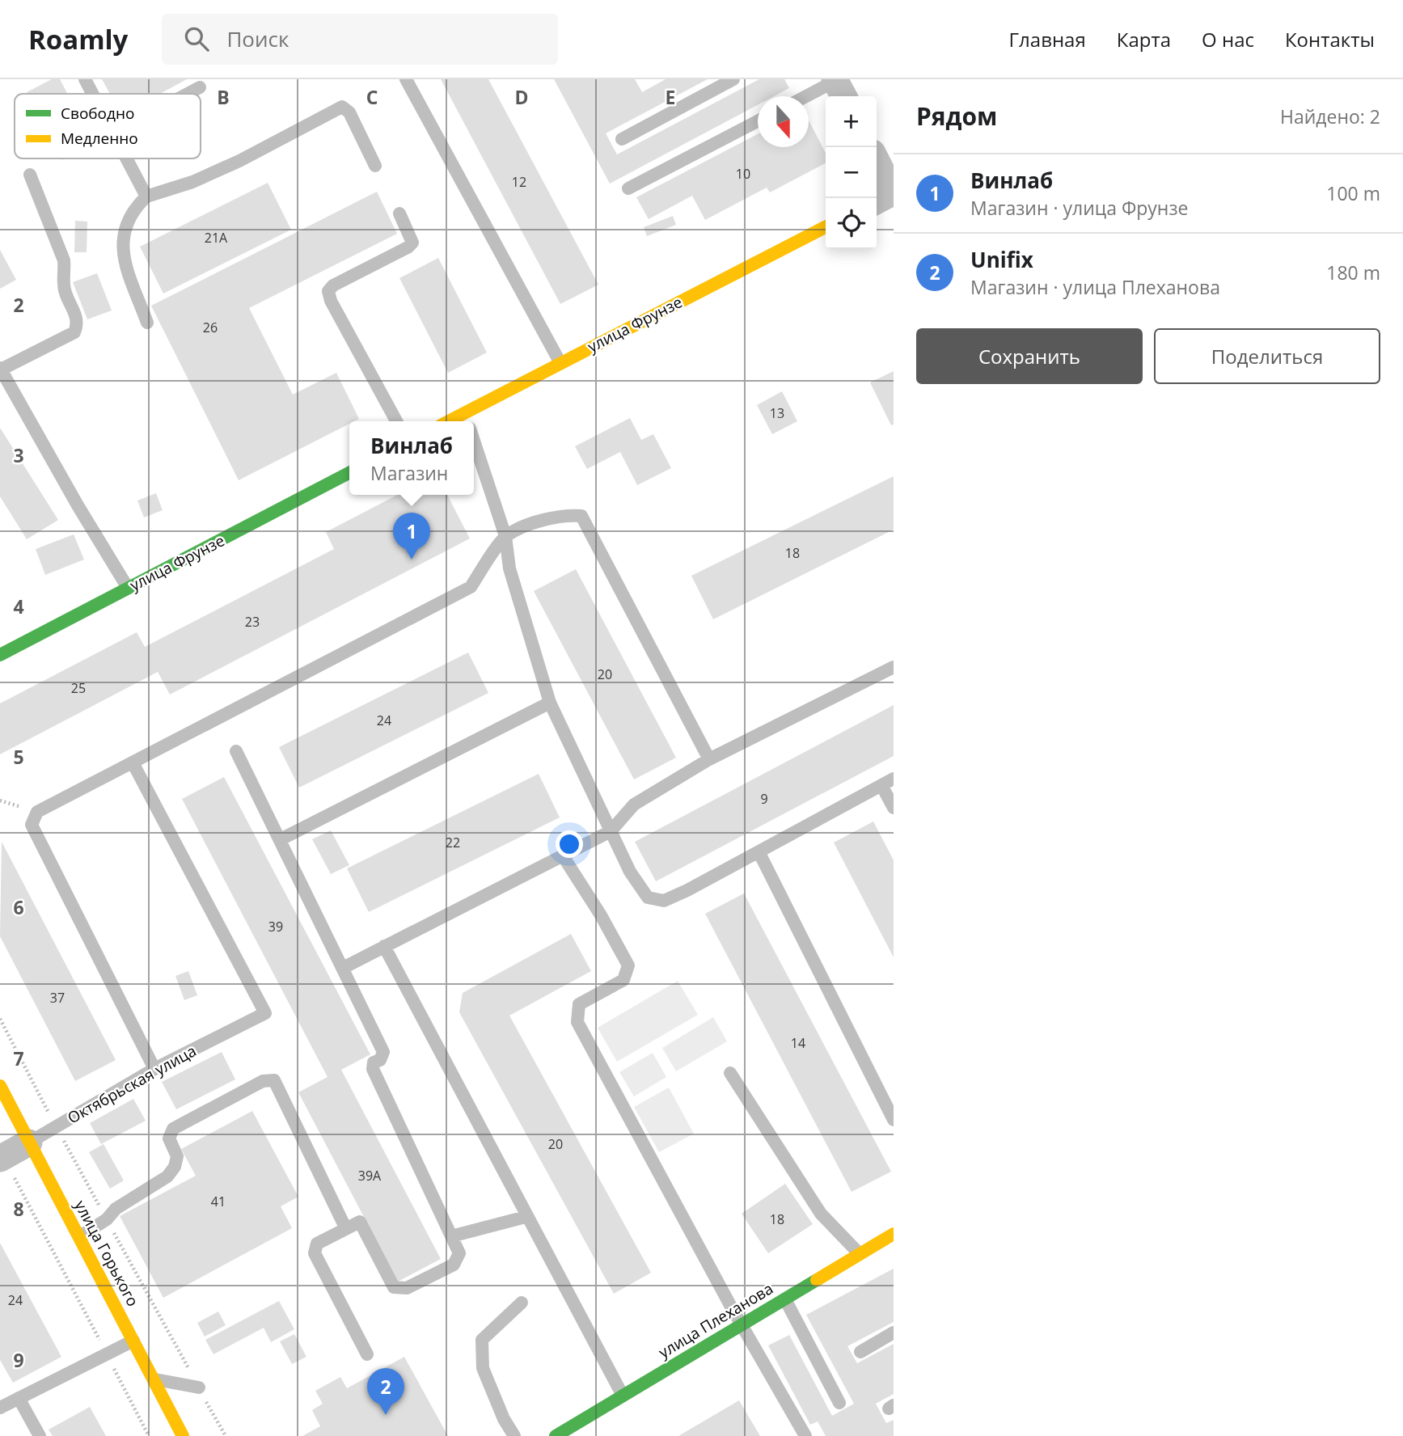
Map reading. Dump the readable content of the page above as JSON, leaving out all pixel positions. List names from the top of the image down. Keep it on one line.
{"streets":{"street":["улица Фрунзе","Октябрьская улица","улица Горького","улица Плеханова"]},"crossings":[["Октябрьская улица","улица Горького"]],"house_numbers":["10","12","21А","26","13","18","23","20","25","24","9","22","39","37","14","20","39А","41","18","24"],"legend":["Свободно","Медленно"],"north":"bottom","page":{"header":"Roamly","search":"Поиск","nav":["Главная","Карта","О нас","Контакты"],"heading":["Рядом","Найдено: 2"],"map_buttons":["+","−"],"list":[{"mark":"1","name":"Винлаб","note":"Магазин · улица Фрунзе","value":"100 m"},{"mark":"2","name":"Unifix","note":"Магазин · улица Плеханова","value":"180 m"}],"buttons":["Сохранить","Поделиться"],"popup":["Винлаб","Магазин"],"pins":["1","2"]},"grid":{"columns":["B","C","D","E"],"rows":["2","3","4","5","6","7","8","9"]}}
